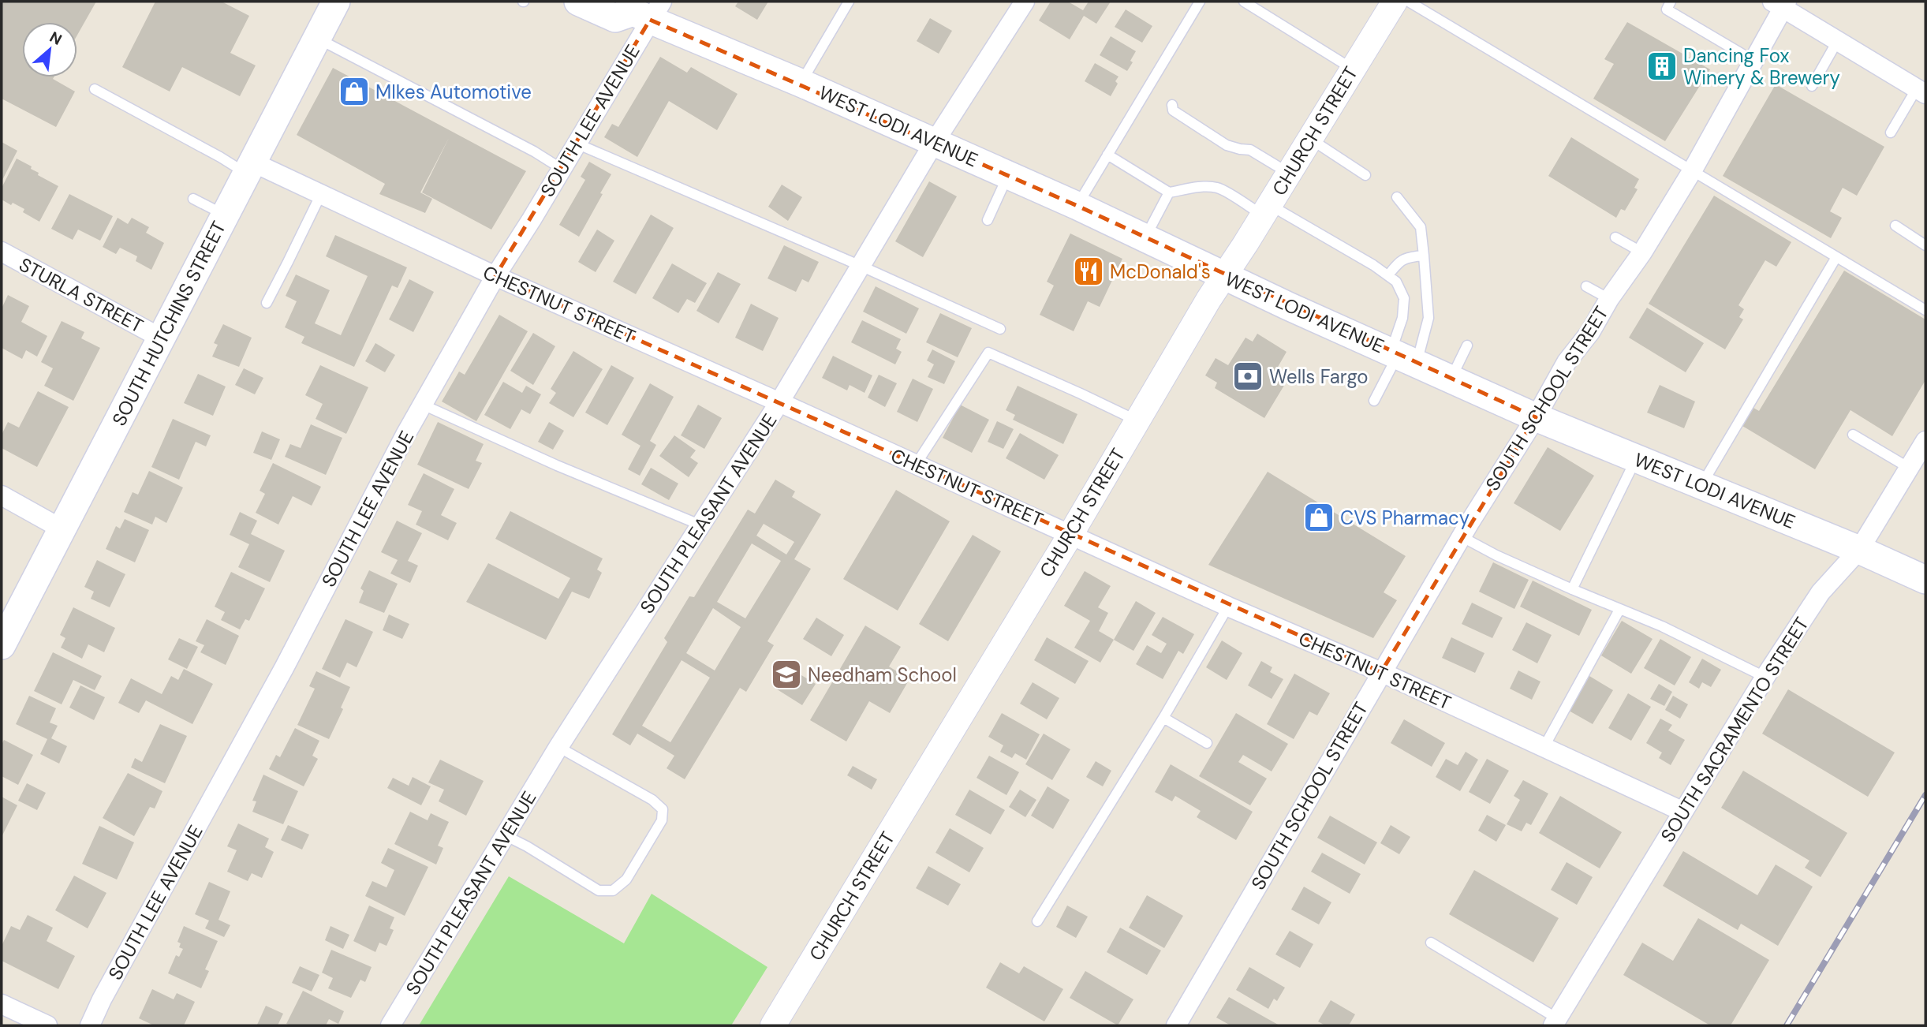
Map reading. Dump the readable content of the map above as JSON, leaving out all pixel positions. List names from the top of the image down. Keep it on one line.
{"streets":{"main road":["WEST LODI AVENUE","SOUTH HUTCHINS STREET"],"street":["SOUTH LEE AVENUE","CHURCH STREET","STURLA STREET","CHESTNUT STREET","SOUTH SCHOOL STREET","SOUTH PLEASANT AVENUE","SOUTH SACRAMENTO STREET"]},"crossings":[["SOUTH LEE AVENUE","WEST LODI AVENUE"],["SOUTH LEE AVENUE","CHESTNUT STREET"],["WEST LODI AVENUE","CHURCH STREET"],["WEST LODI AVENUE","SOUTH SCHOOL STREET"],["WEST LODI AVENUE","SOUTH PLEASANT AVENUE"],["WEST LODI AVENUE","SOUTH SACRAMENTO STREET"],["CHURCH STREET","CHESTNUT STREET"],["STURLA STREET","SOUTH HUTCHINS STREET"],["CHESTNUT STREET","SOUTH HUTCHINS STREET"],["CHESTNUT STREET","SOUTH SCHOOL STREET"],["CHESTNUT STREET","SOUTH PLEASANT AVENUE"],["CHESTNUT STREET","SOUTH SACRAMENTO STREET"]],"places":{"building":["Dancing Fox Winery & Brewery"],"shop":["MIkes Automotive","CVS Pharmacy"],"restaurant":["McDonald's"],"bank":["Wells Fargo"],"school or university":["Needham School"]},"north":"top right"}
